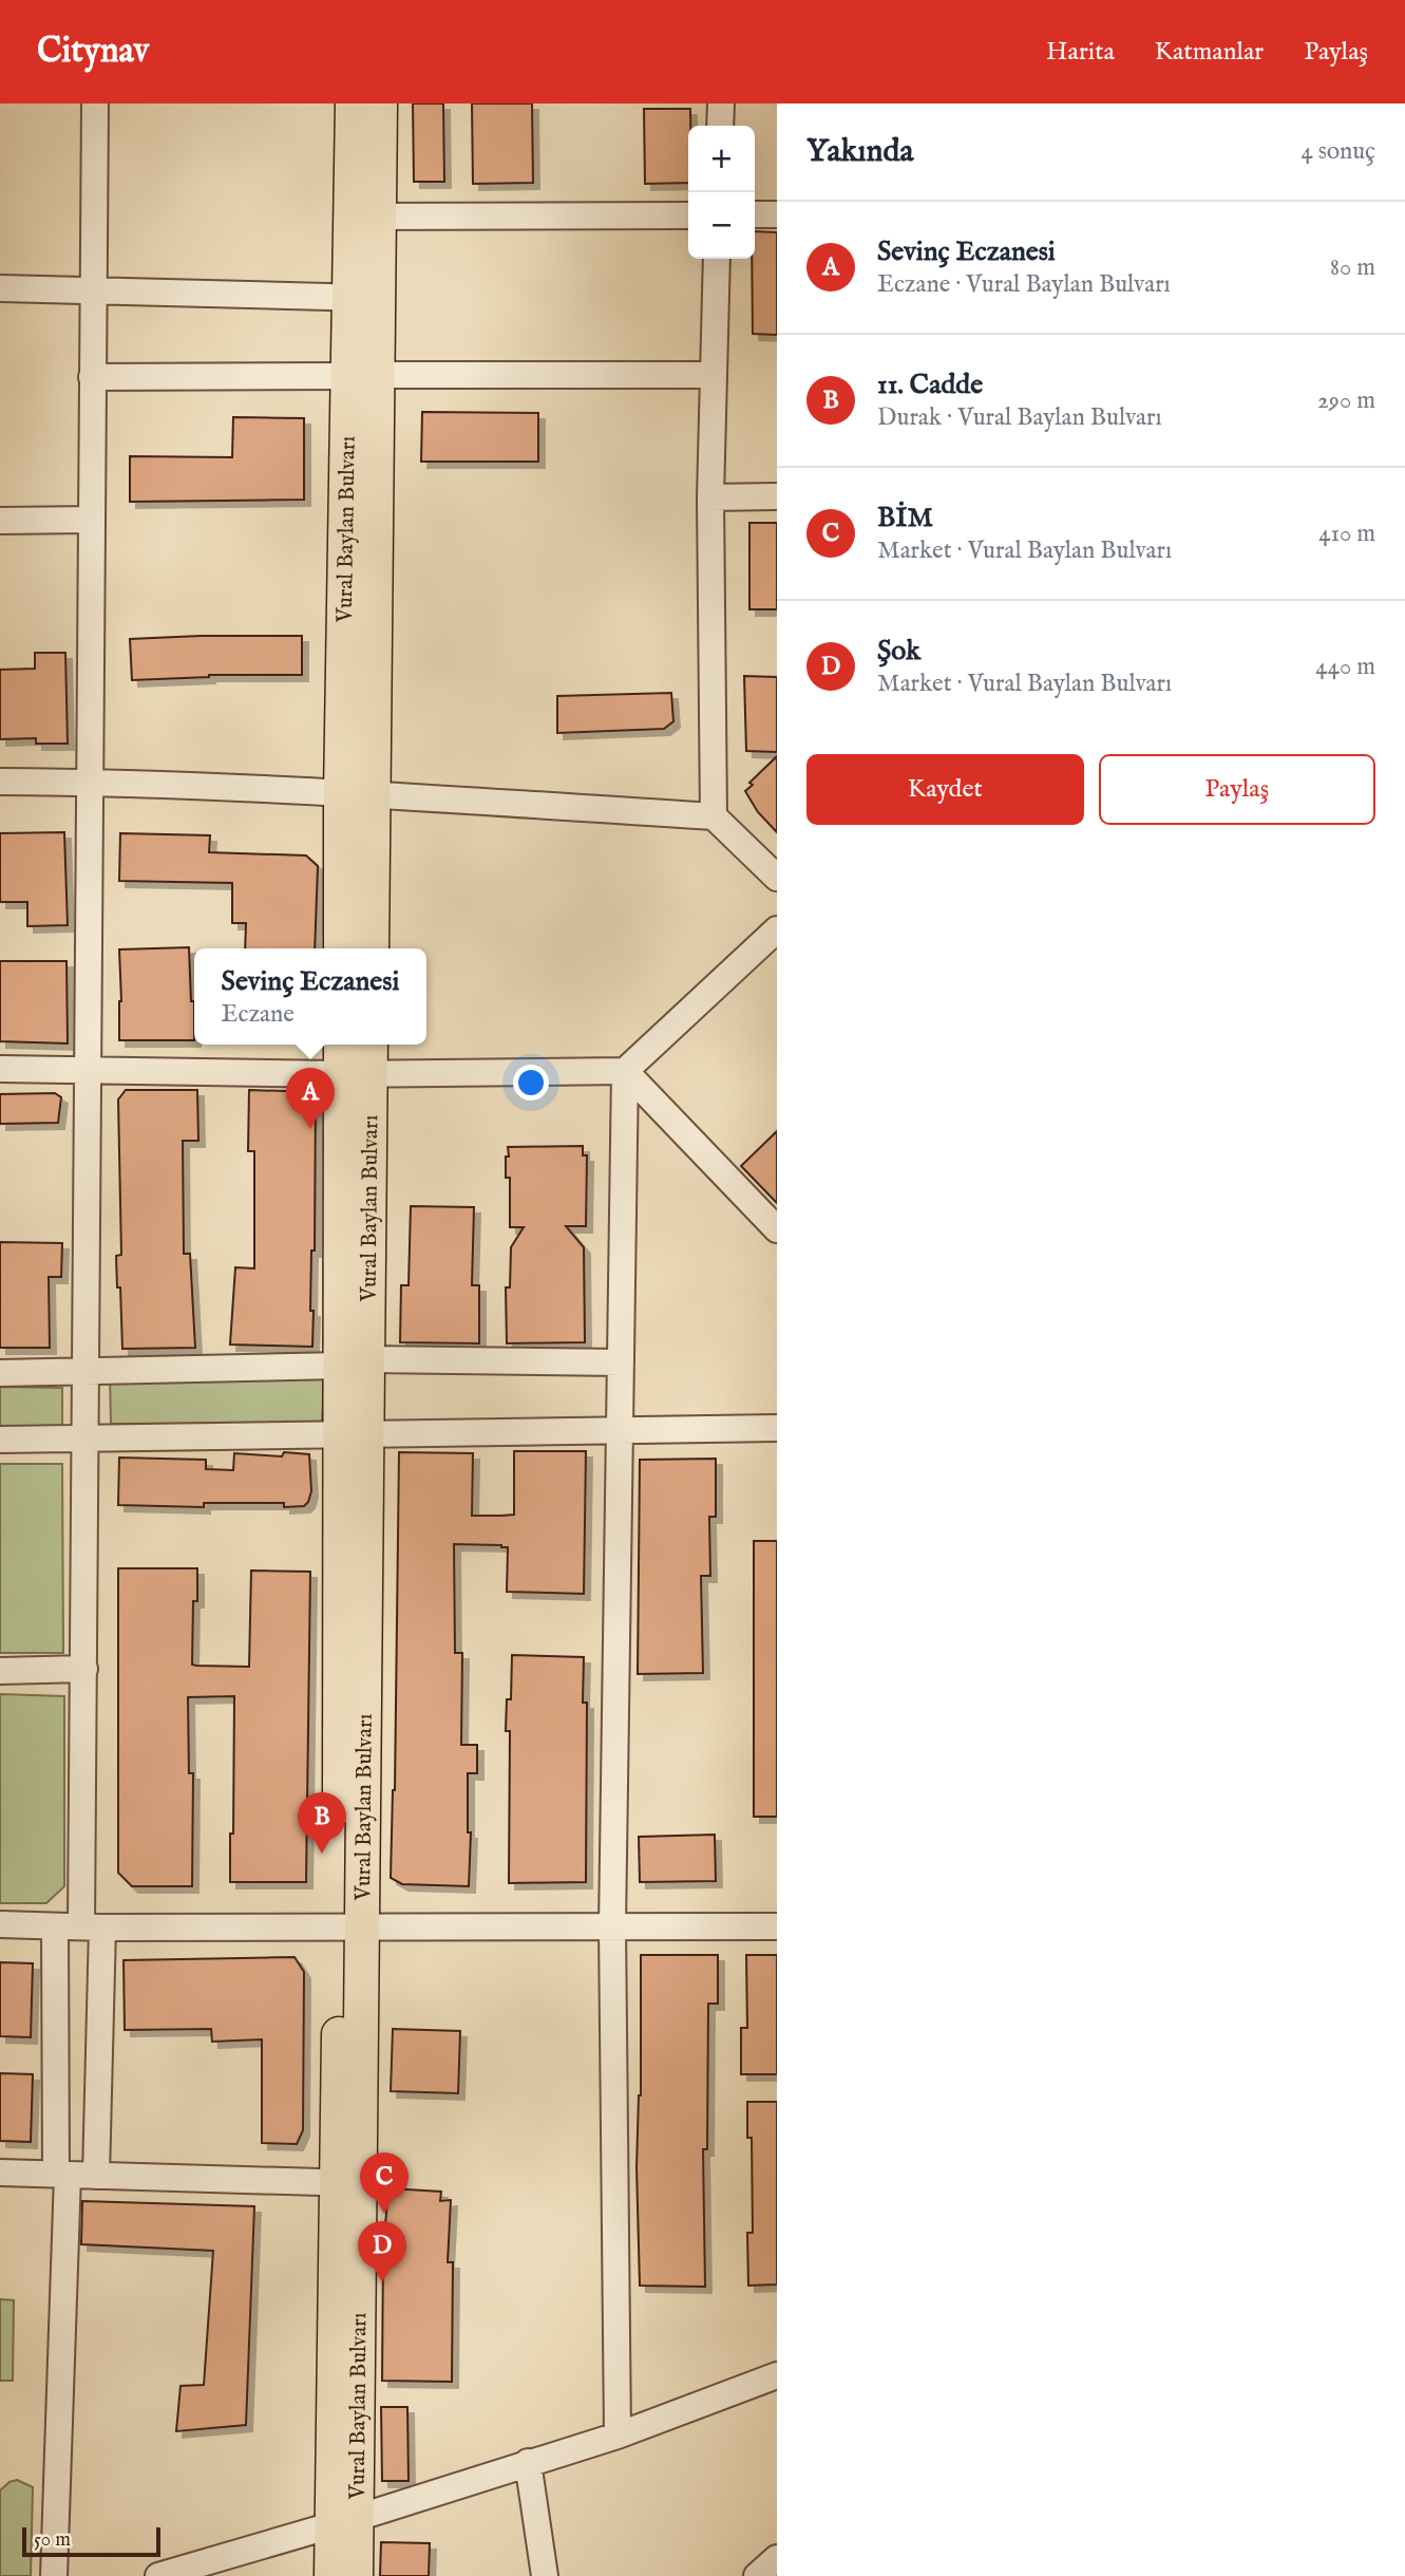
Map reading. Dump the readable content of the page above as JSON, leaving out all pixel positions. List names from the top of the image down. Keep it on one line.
{"streets":{"main road":["Vural Baylan Bulvarı"]},"scale_bar":"50 m","page":{"header":"Citynav","nav":["Harita","Katmanlar","Paylaş"],"heading":["Yakında","4 sonuç"],"map_buttons":["+","−"],"list":[{"mark":"A","name":"Sevinç Eczanesi","note":"Eczane · Vural Baylan Bulvarı","value":"80 m"},{"mark":"B","name":"11. Cadde","note":"Durak · Vural Baylan Bulvarı","value":"290 m"},{"mark":"C","name":"BİM","note":"Market · Vural Baylan Bulvarı","value":"410 m"},{"mark":"D","name":"Şok","note":"Market · Vural Baylan Bulvarı","value":"440 m"}],"buttons":["Kaydet","Paylaş"],"popup":["Sevinç Eczanesi","Eczane"],"pins":["A","B","C","D"],"scale":"50 m"}}
